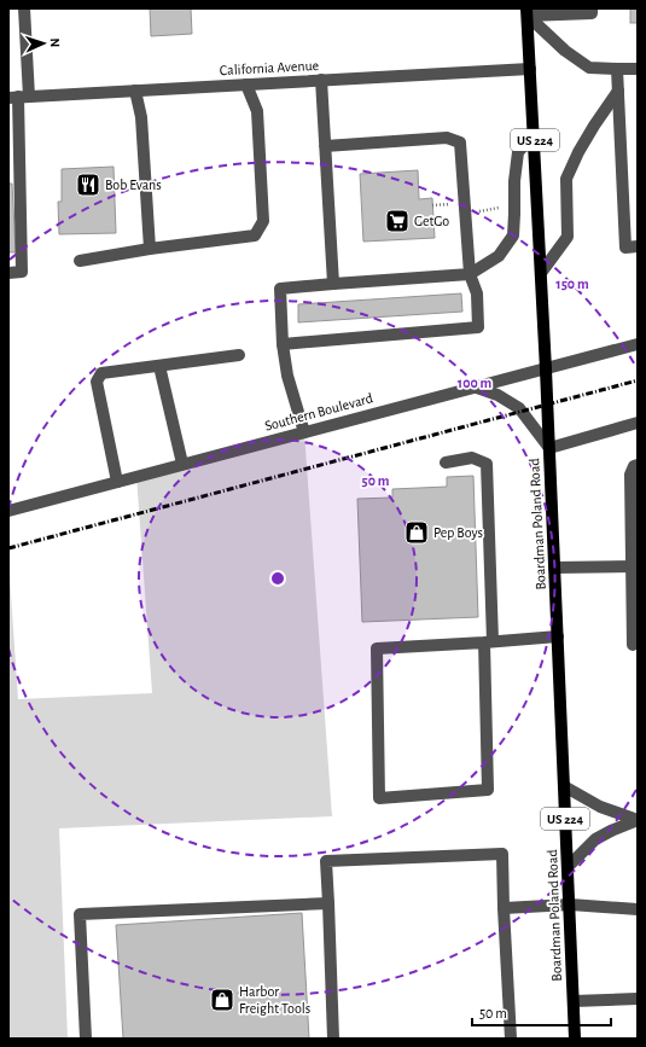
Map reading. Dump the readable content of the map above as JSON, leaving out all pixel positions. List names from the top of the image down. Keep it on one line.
{"streets":{"main road":["US 224","Boardman Poland Road"],"street":["California Avenue","Southern Boulevard"]},"crossings":[["California Avenue","Boardman Poland Road"],["Southern Boulevard","Boardman Poland Road"]],"places":{"restaurant":["Bob Evans"],"supermarket":["GetGo"],"shop":["Pep Boys","Harbor Freight Tools"]},"scale_bar":"50 m","north":"right","rings":["150 m","100 m","50 m"]}
